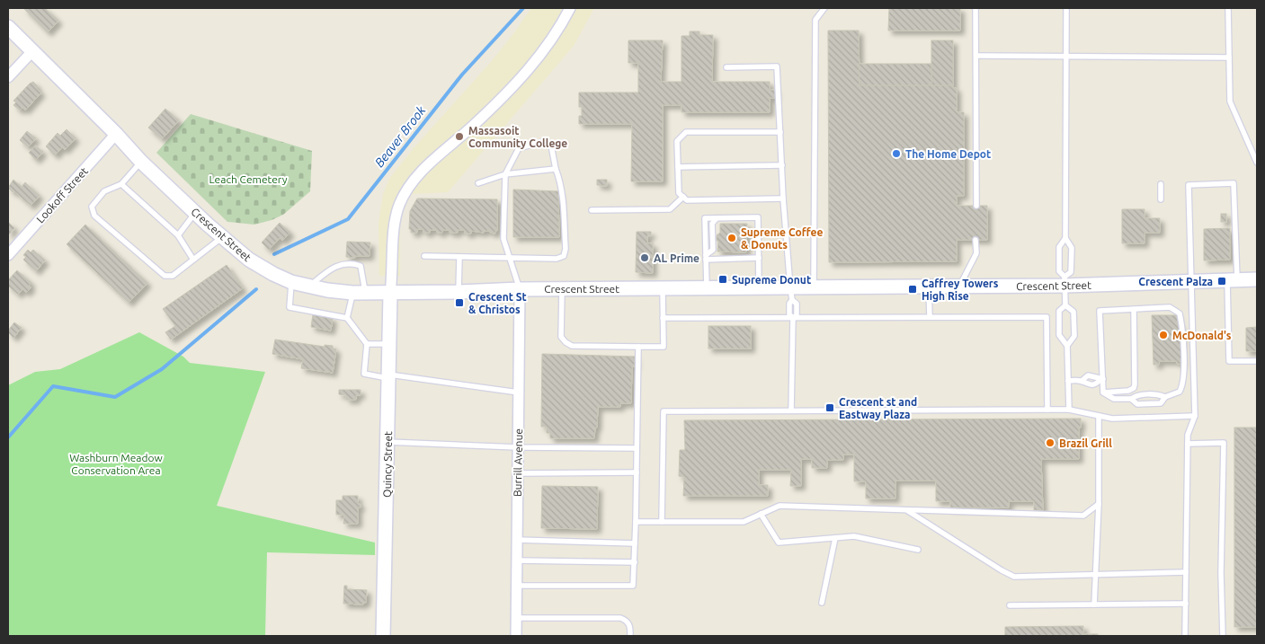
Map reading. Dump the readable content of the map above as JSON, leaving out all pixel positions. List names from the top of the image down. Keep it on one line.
{"streets":{"main road":["Crescent Street","Quincy Street"],"street":["Lookoff Street","Burrill Avenue"]},"crossings":[["Lookoff Street","Crescent Street"],["Crescent Street","Burrill Avenue"],["Crescent Street","Quincy Street"]],"water":["Beaver Brook"],"parks":["Leach Cemetery","Washburn Meadow Conservation Area"],"places":{"other":["Massasoit Community College","The Home Depot","Supreme Coffee & Donuts","AL Prime","McDonald's","Brazil Grill"],"transit":["Supreme Donut","Crescent Palza","Caffrey Towers High Rise","Crescent St & Christos","Crescent st and Eastway Plaza"]}}
